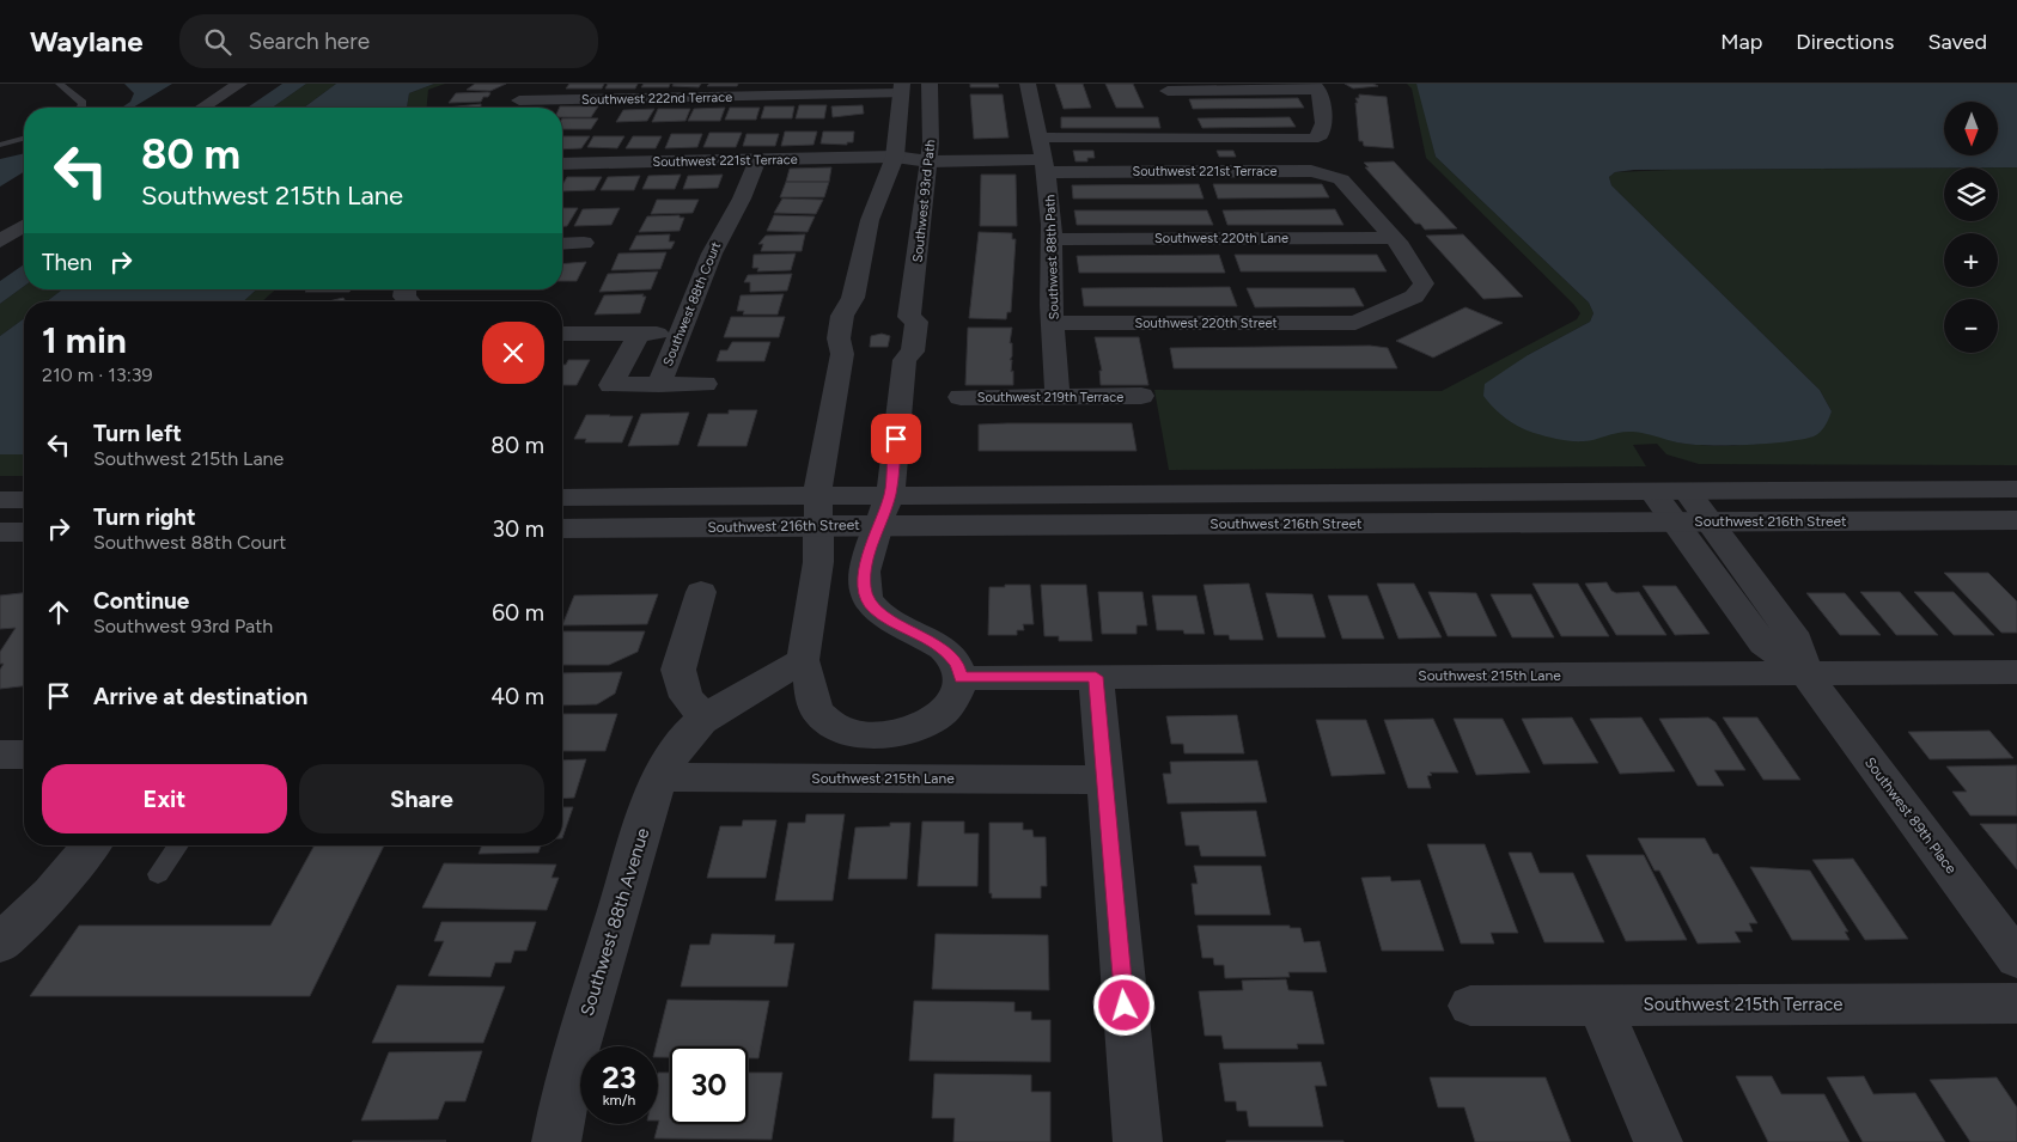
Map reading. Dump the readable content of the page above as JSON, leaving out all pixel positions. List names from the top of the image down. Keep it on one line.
{"streets":{"street":["Southwest 222nd Terrace","Southwest 221st Terrace","Southwest 93rd Path","Southwest 220th Lane","Southwest 88th Path","Southwest 88th Court","Southwest 220th Street","Southwest 219th Terrace","Southwest 216th Street","Southwest 215th Lane","Southwest 89th Place","Southwest 88th Avenue","Southwest 215th Terrace"]},"crossings":[["Southwest 221st Terrace","Southwest 93rd Path"],["Southwest 221st Terrace","Southwest 220th Lane"],["Southwest 221st Terrace","Southwest 88th Path"],["Southwest 221st Terrace","Southwest 88th Court"],["Southwest 221st Terrace","Southwest 220th Street"],["Southwest 93rd Path","Southwest 216th Street"],["Southwest 220th Lane","Southwest 88th Path"],["Southwest 220th Lane","Southwest 220th Street"],["Southwest 88th Path","Southwest 220th Street"],["Southwest 88th Path","Southwest 219th Terrace"],["Southwest 216th Street","Southwest 89th Place"],["Southwest 215th Lane","Southwest 89th Place"],["Southwest 215th Lane","Southwest 88th Avenue"]],"north":"bottom","page":{"header":"Waylane","search":"Search here","nav":["Map","Directions","Saved"],"map_buttons":["+","−"],"turn":["80 m","Southwest 215th Lane"],"then":"Then","heading":["1 min","210 m · 13:39"],"list":[{"name":"Turn left","note":"Southwest 215th Lane","value":"80 m"},{"name":"Turn right","note":"Southwest 88th Court","value":"30 m"},{"name":"Continue","note":"Southwest 93rd Path","value":"60 m"},{"name":"Arrive at destination","value":"40 m"}],"buttons":["Exit","Share"],"speed":"23 km/h","limit":"30"}}
